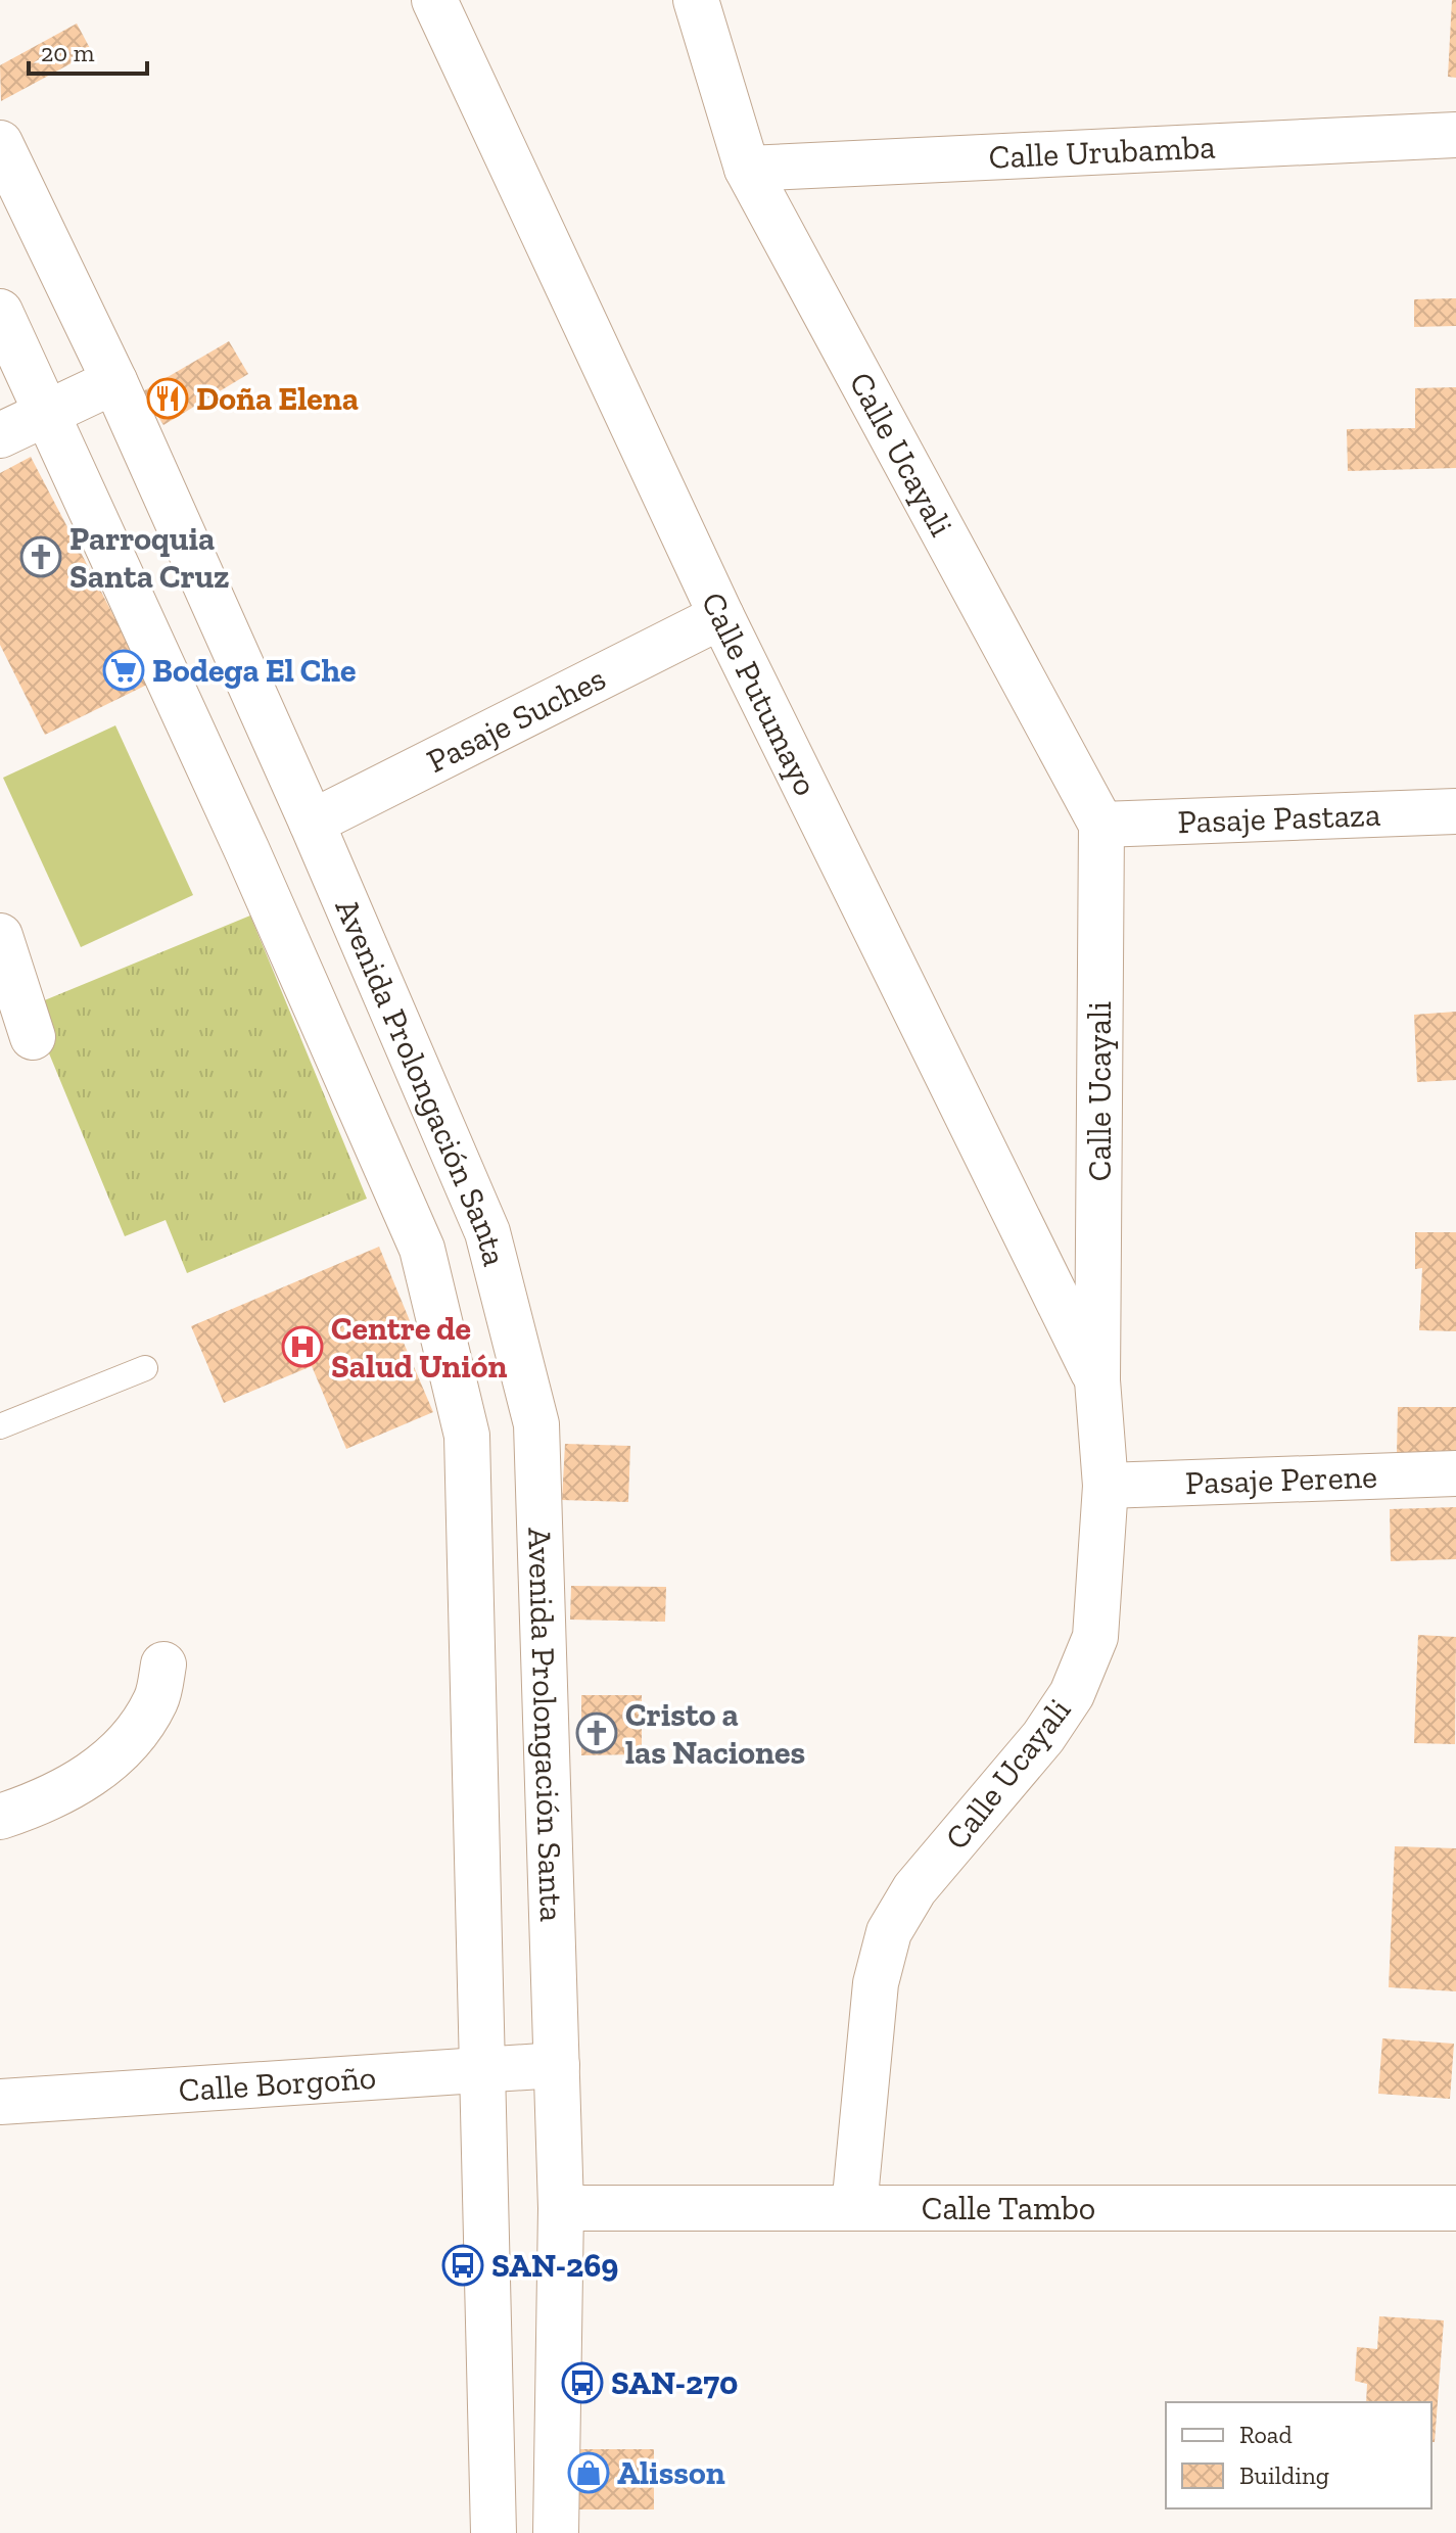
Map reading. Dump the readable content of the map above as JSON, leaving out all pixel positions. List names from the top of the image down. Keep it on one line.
{"streets":{"street":["Calle Urubamba","Calle Ucayali","Calle Putumayo","Pasaje Suches","Pasaje Pastaza","Avenida Prolongación Santa","Pasaje Perene","Calle Borgoño","Calle Tambo"]},"crossings":[["Calle Urubamba","Calle Ucayali"],["Calle Ucayali","Calle Putumayo"],["Calle Ucayali","Pasaje Pastaza"],["Calle Ucayali","Pasaje Perene"],["Calle Ucayali","Calle Tambo"],["Calle Putumayo","Pasaje Suches"],["Pasaje Suches","Avenida Prolongación Santa"],["Avenida Prolongación Santa","Calle Borgoño"],["Avenida Prolongación Santa","Calle Tambo"]],"places":{"restaurant":["Doña Elena"],"church":["Parroquia Santa Cruz","Cristo a las Naciones"],"supermarket":["Bodega El Che"],"hospital":["Centre de Salud Unión"],"bus stop":["SAN-269","SAN-270"],"shop":["Alisson"]},"legend":["Road","Building"],"scale_bar":"20 m"}
